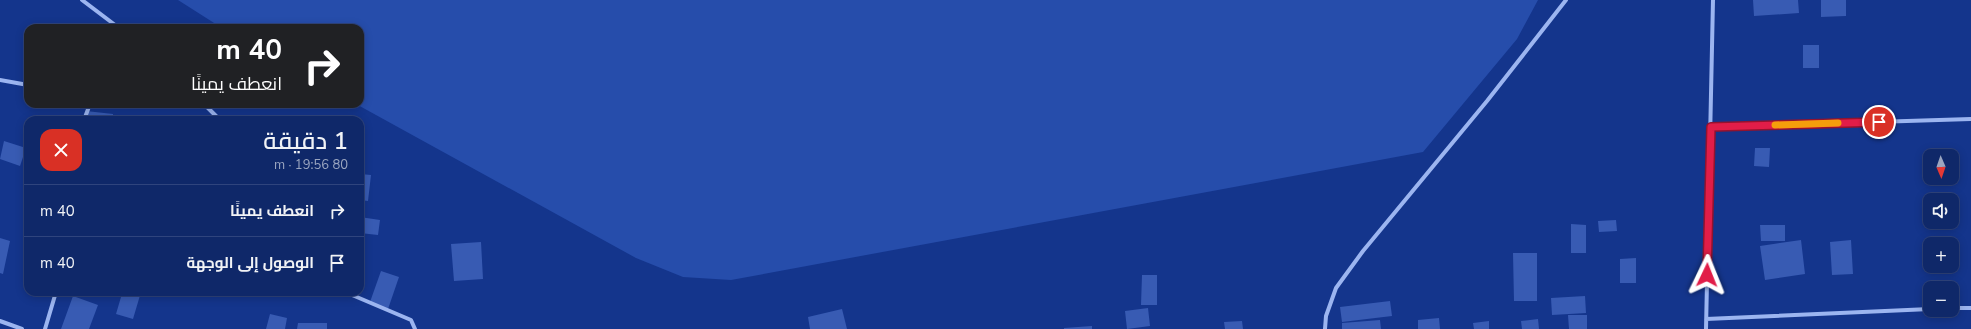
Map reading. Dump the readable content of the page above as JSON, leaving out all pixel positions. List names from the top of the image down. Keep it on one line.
{"north":"bottom","page":{"turn":["40 m","انعطف يمينًا"],"heading":["1 دقيقة","80 m · 19:56"],"map_buttons":["+","−"],"list":[{"name":"انعطف يمينًا","value":"40 m"},{"name":"الوصول إلى الوجهة","value":"40 m"}]}}
